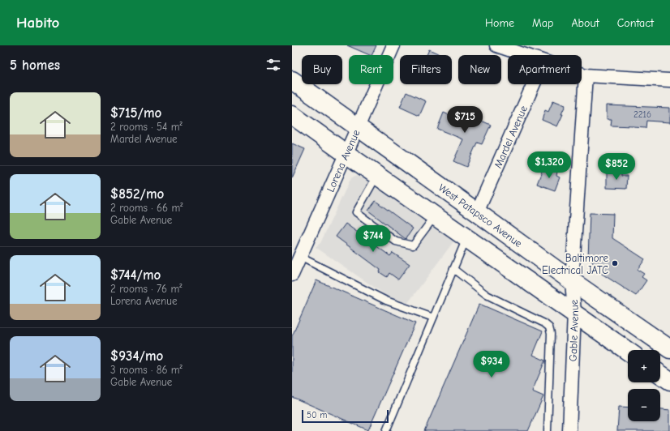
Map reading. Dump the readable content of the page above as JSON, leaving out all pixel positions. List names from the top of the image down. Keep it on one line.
{"streets":{"main road":["West Patapsco Avenue"],"street":["Mardel Avenue","Lorena Avenue","Gable Avenue"]},"crossings":[["Mardel Avenue","West Patapsco Avenue"],["Lorena Avenue","West Patapsco Avenue"],["West Patapsco Avenue","Gable Avenue"]],"places":["Baltimore Electrical JATC"],"house_numbers":["2216"],"scale_bar":"50 m","page":{"header":"Habito","nav":["Home","Map","About","Contact"],"heading":"5 homes","chip":["Buy","Rent","Filters","New","Apartment"],"list":[{"name":"$715/mo","note":"2 rooms · 54 m² · Mardel Avenue"},{"name":"$852/mo","note":"2 rooms · 66 m² · Gable Avenue"},{"name":"$744/mo","note":"2 rooms · 76 m² · Lorena Avenue"},{"name":"$934/mo","note":"3 rooms · 86 m² · Gable Avenue"}],"price":["$715","$1,320","$852","$744","$934"],"map_buttons":["+","−"],"scale":"50 m"}}
